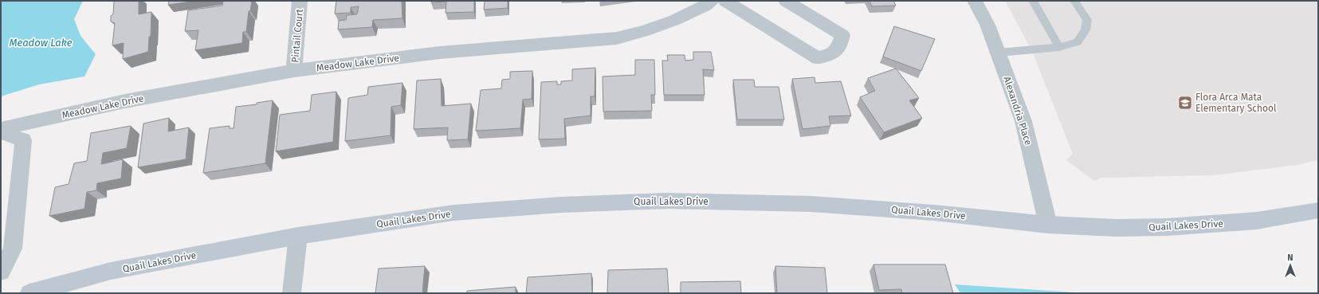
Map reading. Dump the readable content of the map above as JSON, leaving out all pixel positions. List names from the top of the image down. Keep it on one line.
{"streets":{"main road":["Quail Lakes Drive"],"street":["Pintail Court","Meadow Lake Drive","Alexandria Place"]},"crossings":[["Pintail Court","Meadow Lake Drive"],["Alexandria Place","Quail Lakes Drive"]],"water":["Meadow Lake"],"places":{"school or university":["Flora Arca Mata Elementary School"]},"north":"top"}
